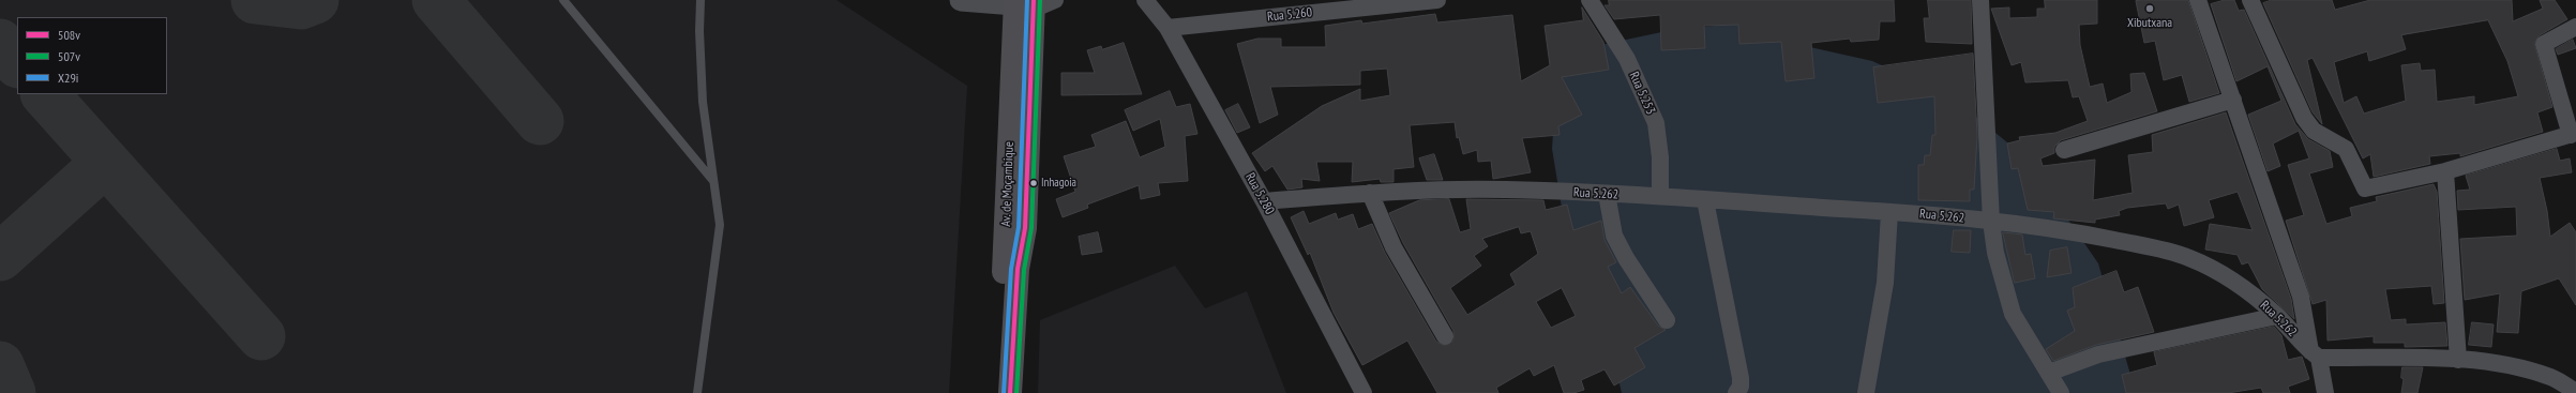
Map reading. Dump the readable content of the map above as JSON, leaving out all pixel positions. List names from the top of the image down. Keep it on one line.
{"streets":{"highway":["Av. de Moçambique"],"street":["Rua 5.260","Rua 5.253","Rua 5.280","Rua 5.262"]},"crossings":[["Rua 5.260","Rua 5.280"],["Rua 5.253","Rua 5.262"],["Rua 5.280","Rua 5.262"]],"places":["Xibutxana","Inhagoia"],"lines":["transit line 508v","transit line 507v","transit line X29i"],"legend":["508v","507v","X29i"]}
